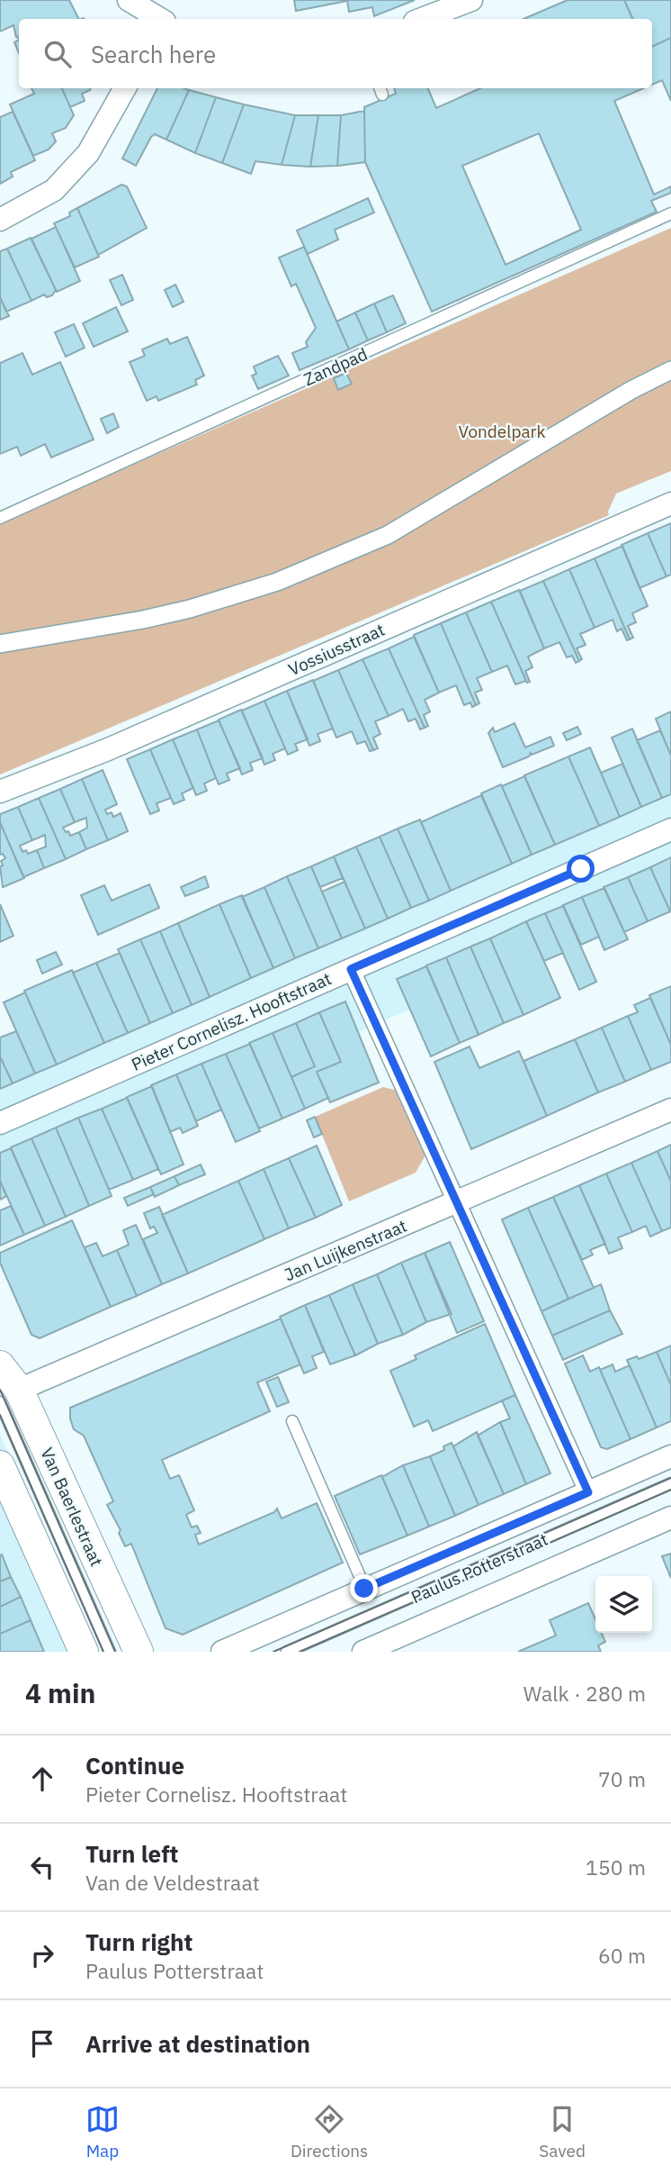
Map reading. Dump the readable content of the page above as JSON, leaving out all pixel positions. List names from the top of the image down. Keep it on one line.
{"streets":{"street":["Vossiusstraat","Pieter Cornelisz. Hooftstraat","Jan Luijkenstraat","Van Baerlestraat","Paulus Potterstraat"],"lane":["Zandpad"]},"crossings":[["Jan Luijkenstraat","Van Baerlestraat"]],"parks":["Vondelpark"],"page":{"search":"Search here","heading":["4 min","Walk · 280 m"],"list":[["Continue","Pieter Cornelisz. Hooftstraat","70 m"],["Turn left","Van de Veldestraat","150 m"],["Turn right","Paulus Potterstraat","60 m"],"Arrive at destination"],"nav":["Map","Directions","Saved"]}}
